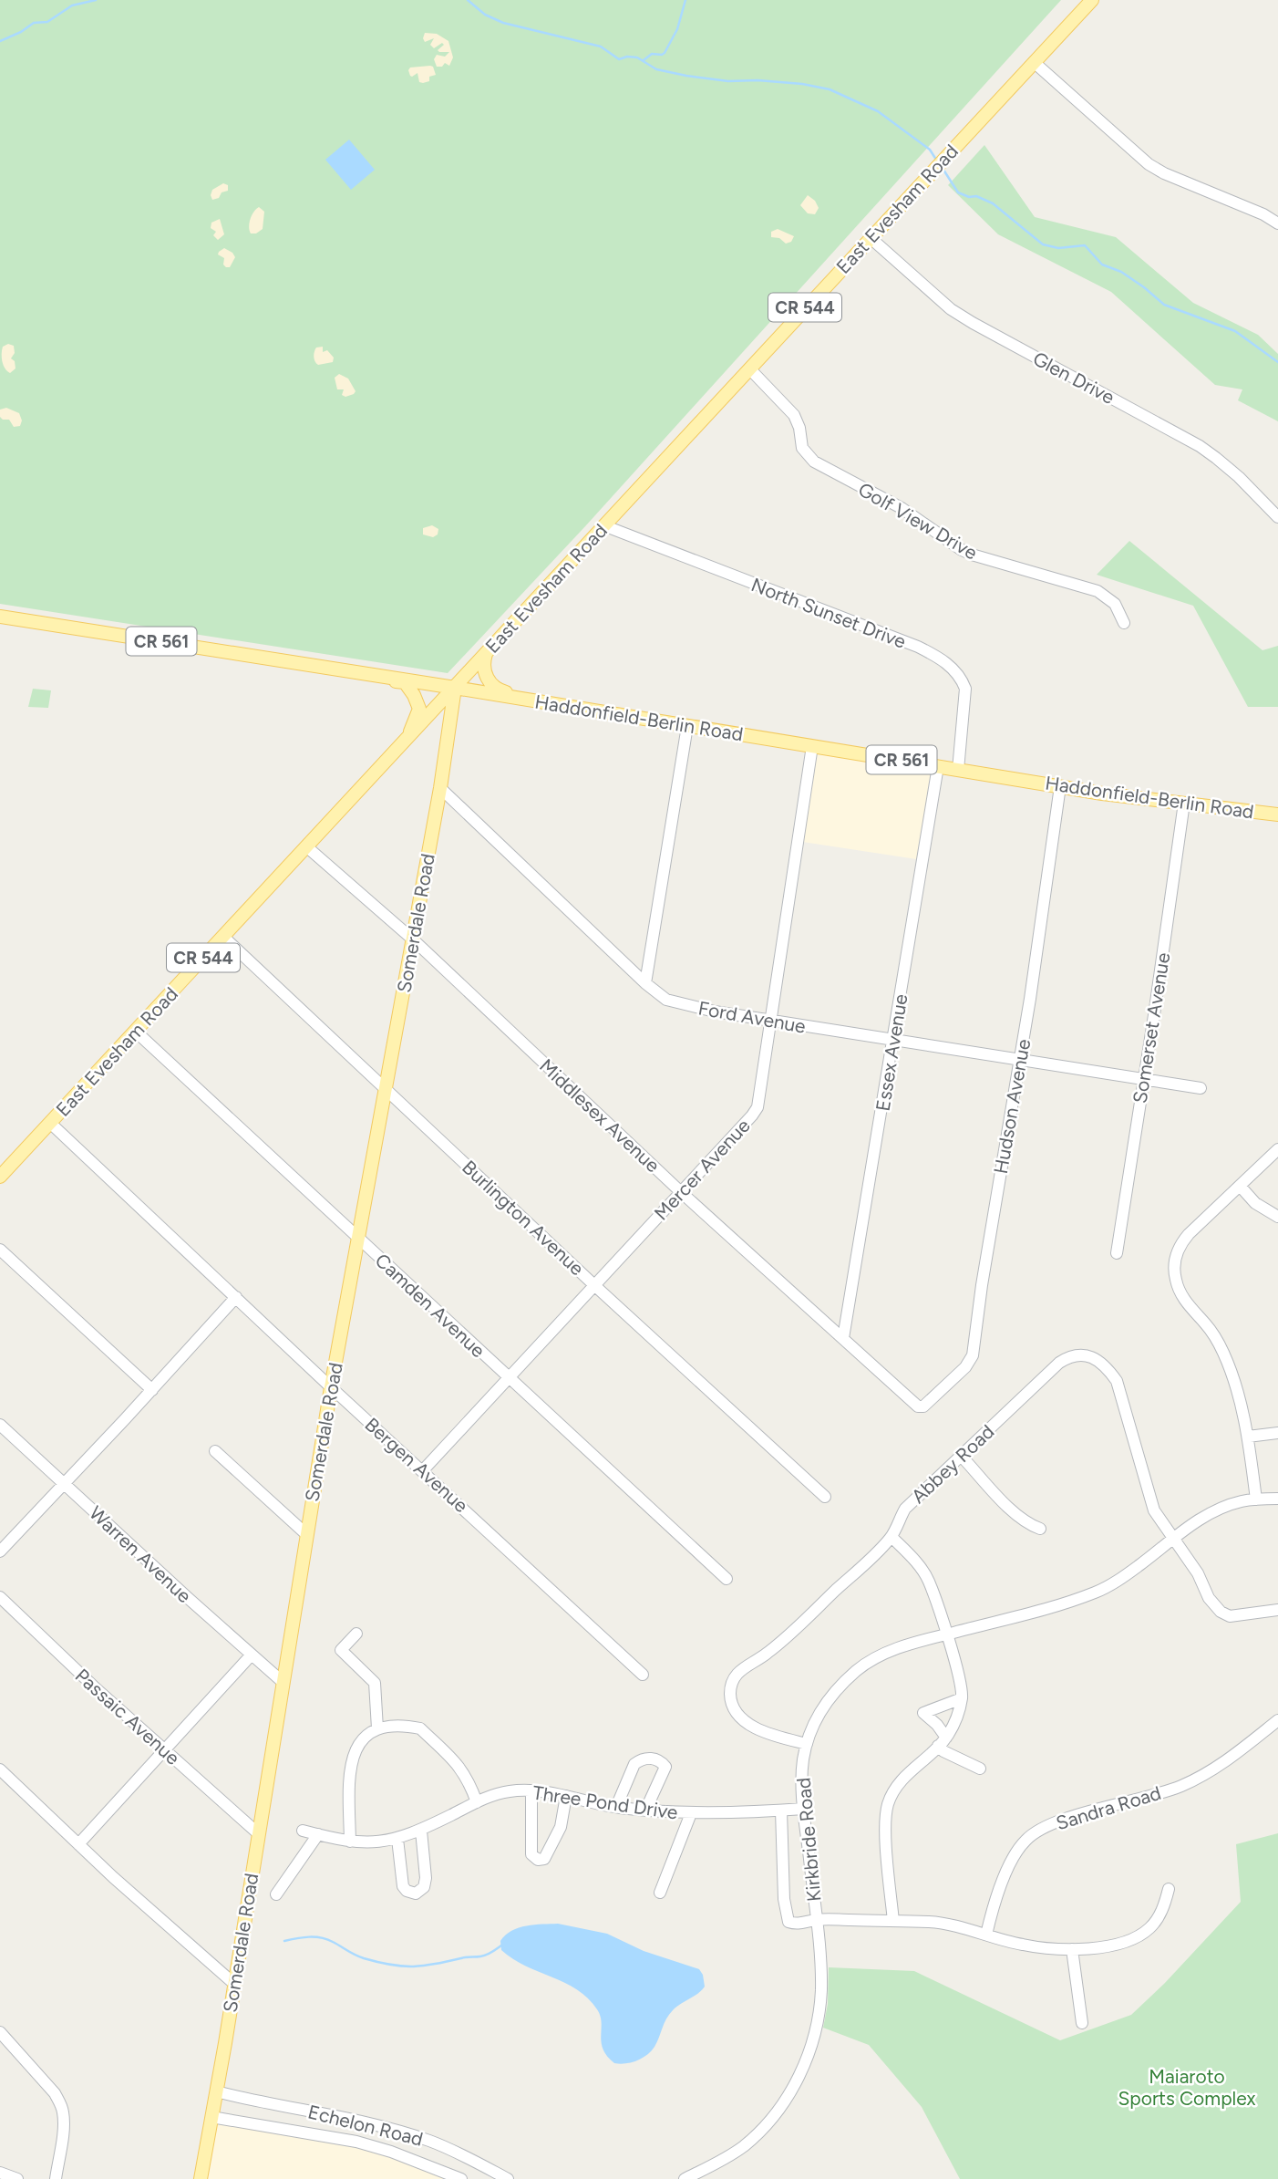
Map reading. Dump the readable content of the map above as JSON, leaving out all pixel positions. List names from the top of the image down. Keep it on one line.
{"streets":{"main road":["East Evesham Road","CR 544","CR 561","Haddonfield-Berlin Road","Somerdale Road"],"street":["Glen Drive","Golf View Drive","North Sunset Drive","Ford Avenue","Somerset Avenue","Essex Avenue","Hudson Avenue","Middlesex Avenue","Mercer Avenue","Burlington Avenue","Camden Avenue","Abbey Road","Bergen Avenue","Warren Avenue","Passaic Avenue","Three Pond Drive","Sandra Road","Kirkbride Road","Echelon Road"]},"crossings":[["East Evesham Road","Glen Drive"],["East Evesham Road","Golf View Drive"],["East Evesham Road","North Sunset Drive"],["East Evesham Road","Haddonfield-Berlin Road"],["East Evesham Road","Somerdale Road"],["East Evesham Road","Middlesex Avenue"],["East Evesham Road","Burlington Avenue"],["East Evesham Road","Camden Avenue"],["East Evesham Road","Bergen Avenue"],["North Sunset Drive","Haddonfield-Berlin Road"],["Haddonfield-Berlin Road","Somerdale Road"],["Haddonfield-Berlin Road","Somerset Avenue"],["Haddonfield-Berlin Road","Essex Avenue"],["Haddonfield-Berlin Road","Hudson Avenue"],["Haddonfield-Berlin Road","Mercer Avenue"],["Somerdale Road","Ford Avenue"],["Somerdale Road","Middlesex Avenue"],["Somerdale Road","Burlington Avenue"],["Somerdale Road","Camden Avenue"],["Somerdale Road","Bergen Avenue"],["Somerdale Road","Warren Avenue"],["Somerdale Road","Passaic Avenue"],["Somerdale Road","Echelon Road"],["Ford Avenue","Somerset Avenue"],["Ford Avenue","Essex Avenue"],["Ford Avenue","Hudson Avenue"],["Ford Avenue","Mercer Avenue"],["Essex Avenue","Middlesex Avenue"],["Hudson Avenue","Middlesex Avenue"],["Middlesex Avenue","Mercer Avenue"],["Mercer Avenue","Burlington Avenue"],["Mercer Avenue","Camden Avenue"],["Mercer Avenue","Bergen Avenue"],["Abbey Road","Kirkbride Road"],["Three Pond Drive","Kirkbride Road"]],"parks":["Maiaroto Sports Complex"]}
